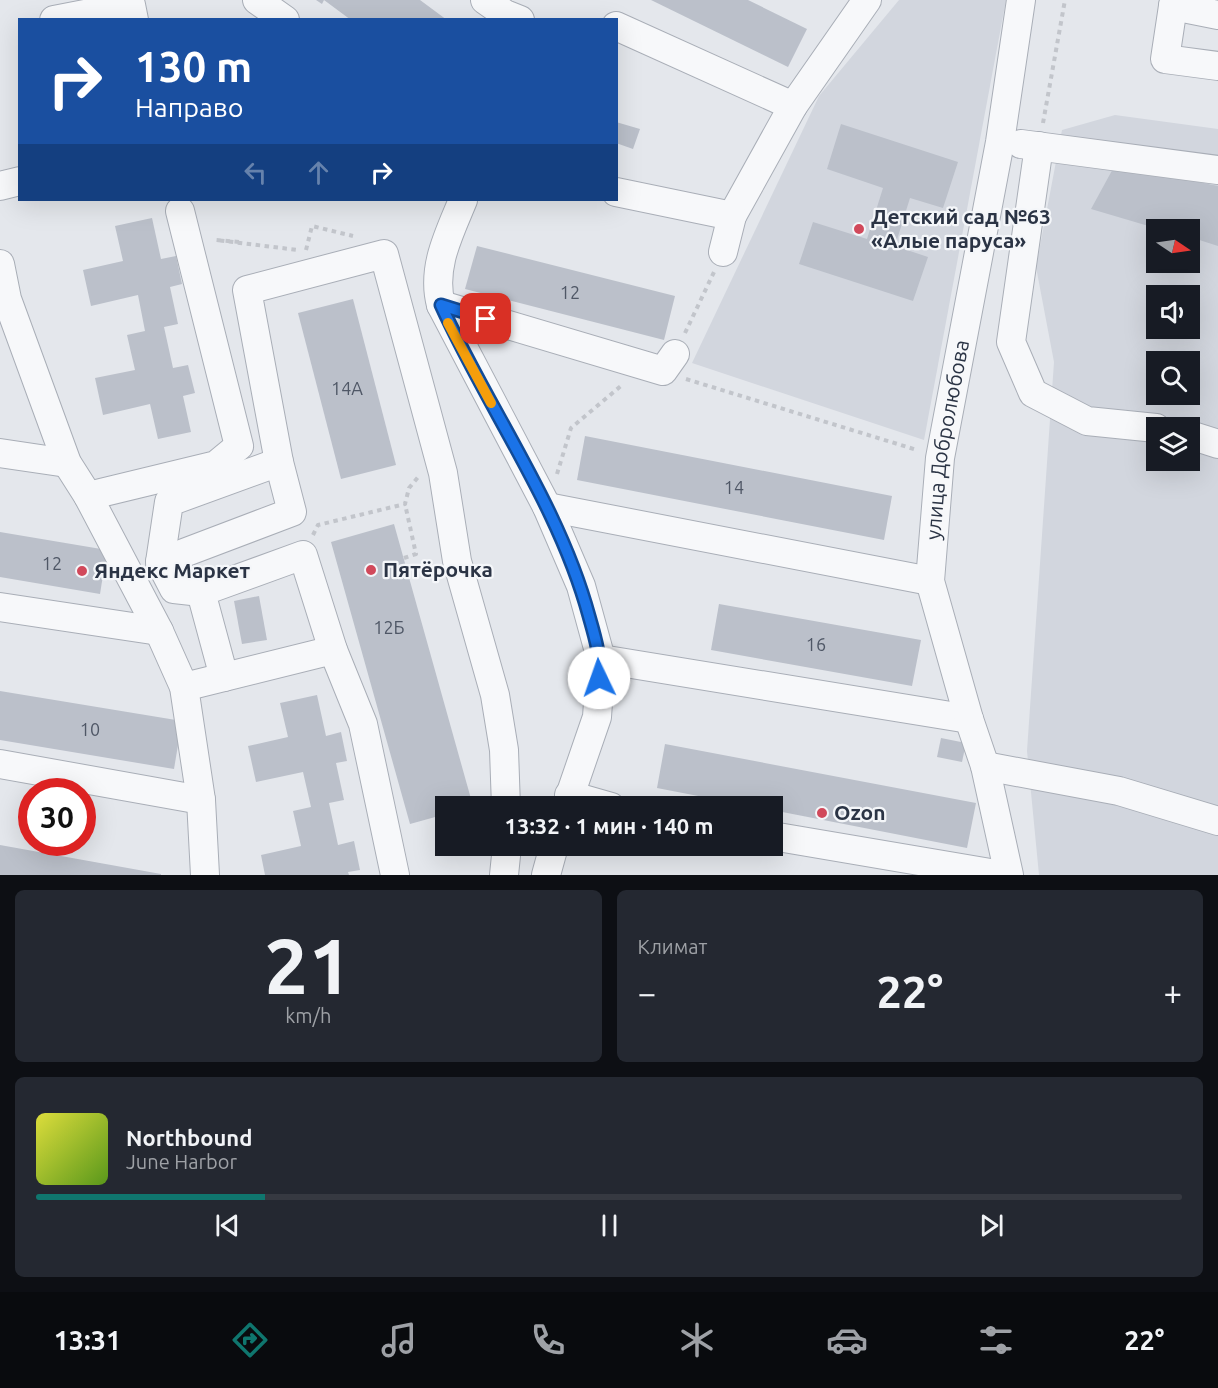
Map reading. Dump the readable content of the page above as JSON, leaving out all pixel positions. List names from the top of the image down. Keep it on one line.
{"streets":{"street":["улица Добролюбова"]},"places":["Детский сад №63 «Алые паруса»","Пятёрочка","Яндекс Маркет","Ozon"],"house_numbers":["12","14А","14","12","12Б","16","10"],"north":"right","page":{"turn":["130 m","Направо"],"limit":"30","trip":"13:32 · 1 мин · 140 m","tile":[["21","km/h"],"Климат"],"heat":["−","22°","+"],"song":["Northbound","June Harbor"],"tabs":["13:31","22°"]}}
